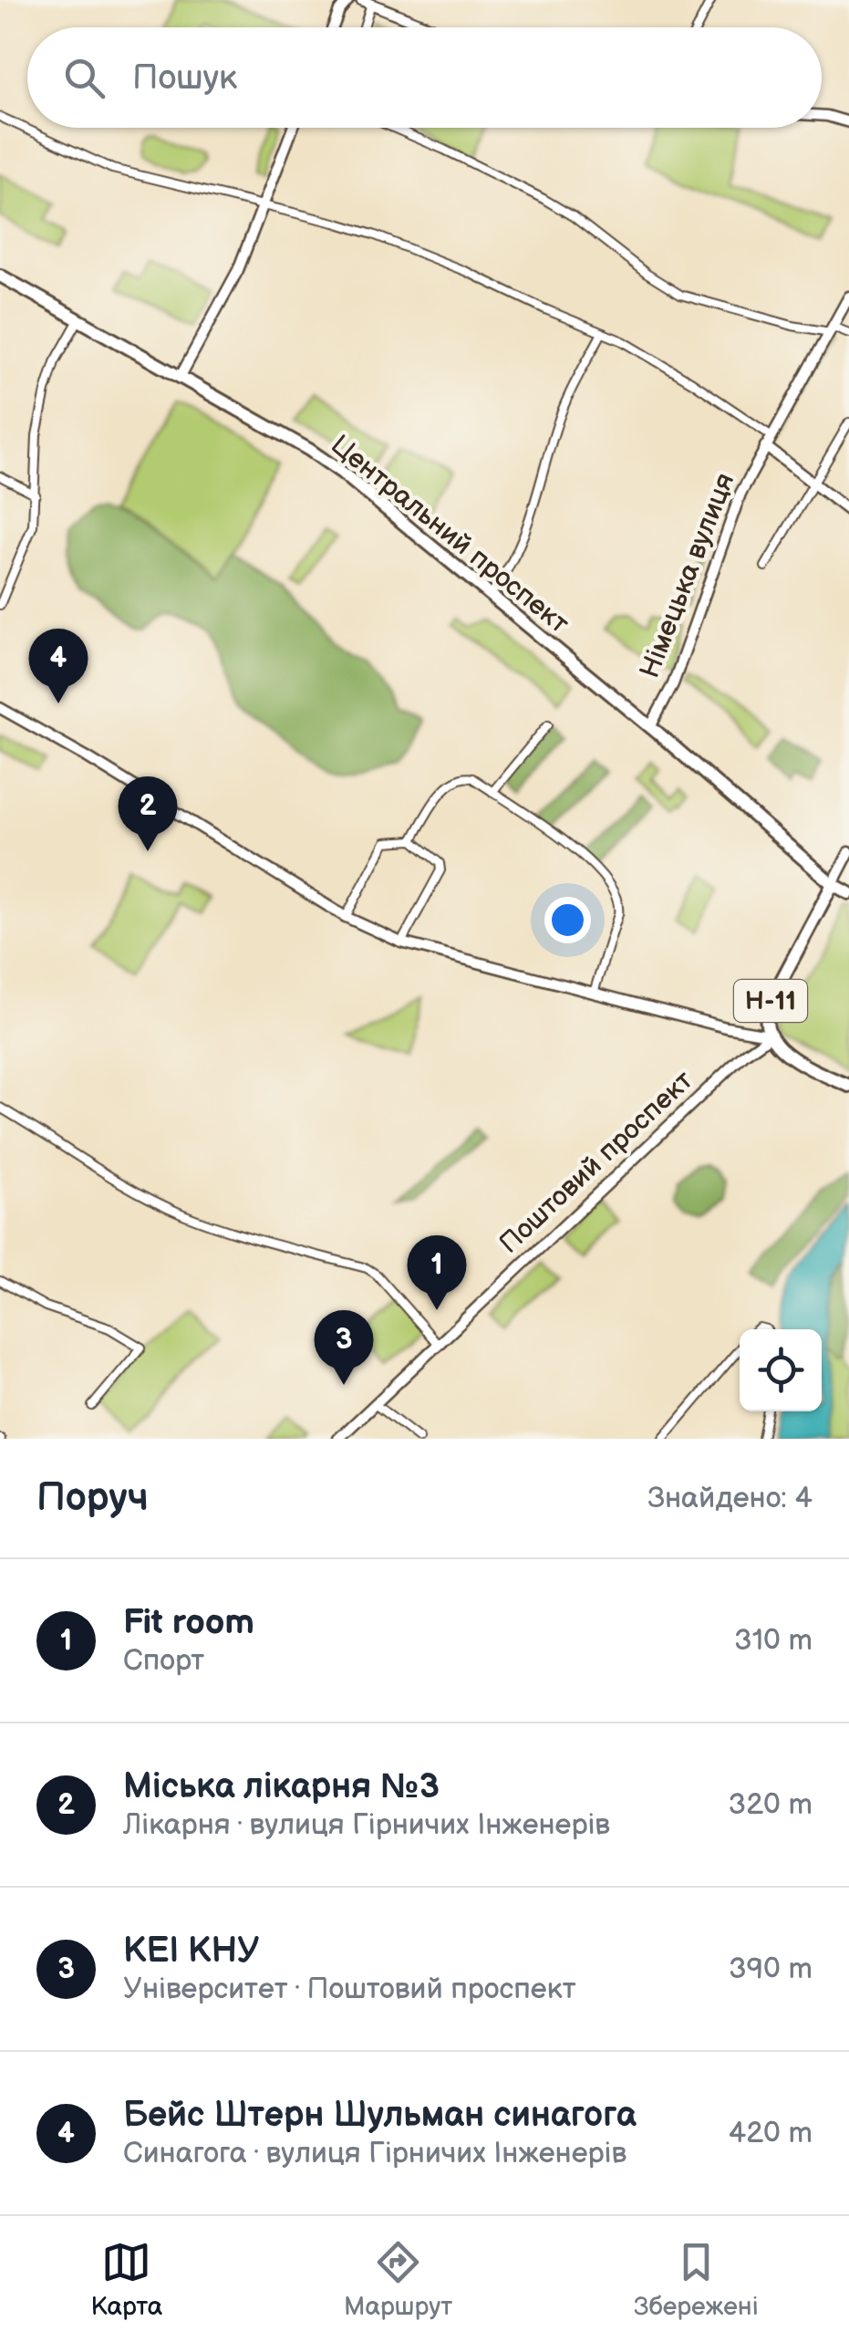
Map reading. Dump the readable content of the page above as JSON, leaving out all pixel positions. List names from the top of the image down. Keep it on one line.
{"streets":{"main road":["Центральний проспект","Н-11"],"street":["Німецька вулиця","Поштовий проспект"]},"crossings":[["Центральний проспект","Німецька вулиця"],["Центральний проспект","Н-11"],["Н-11","Поштовий проспект"]],"page":{"search":"Пошук","pins":["4","2","1","3"],"heading":["Поруч","Знайдено: 4"],"list":[{"mark":"1","name":"Fit room","note":"Спорт","value":"310 m"},{"mark":"2","name":"Міська лікарня №3","note":"Лікарня · вулиця Гірничих Інженерів","value":"320 m"},{"mark":"3","name":"КЕІ КНУ","note":"Університет · Поштовий проспект","value":"390 m"},{"mark":"4","name":"Бейс Штерн Шульман синагога","note":"Синагога · вулиця Гірничих Інженерів","value":"420 m"}],"nav":["Карта","Маршрут","Збережені"]}}
